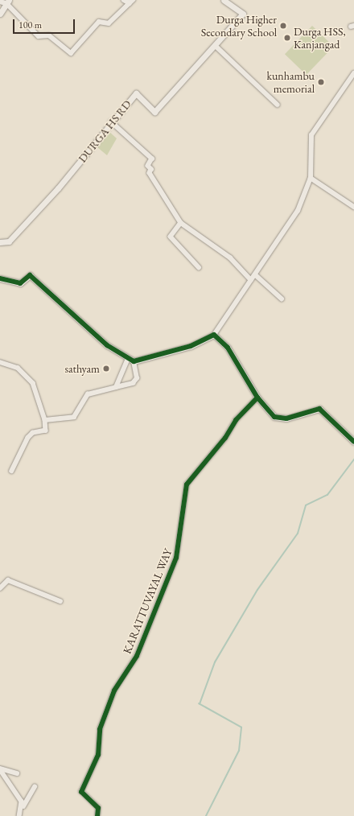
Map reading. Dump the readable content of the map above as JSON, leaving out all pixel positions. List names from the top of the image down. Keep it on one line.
{"streets":{"street":["DURGA HS RD","KARATTUVAYAL WAY"]},"places":["Durga Higher Secondary School","Durga HSS, Kanjangad","kunhambu memorial","sathyam"],"scale_bar":"100 m"}
